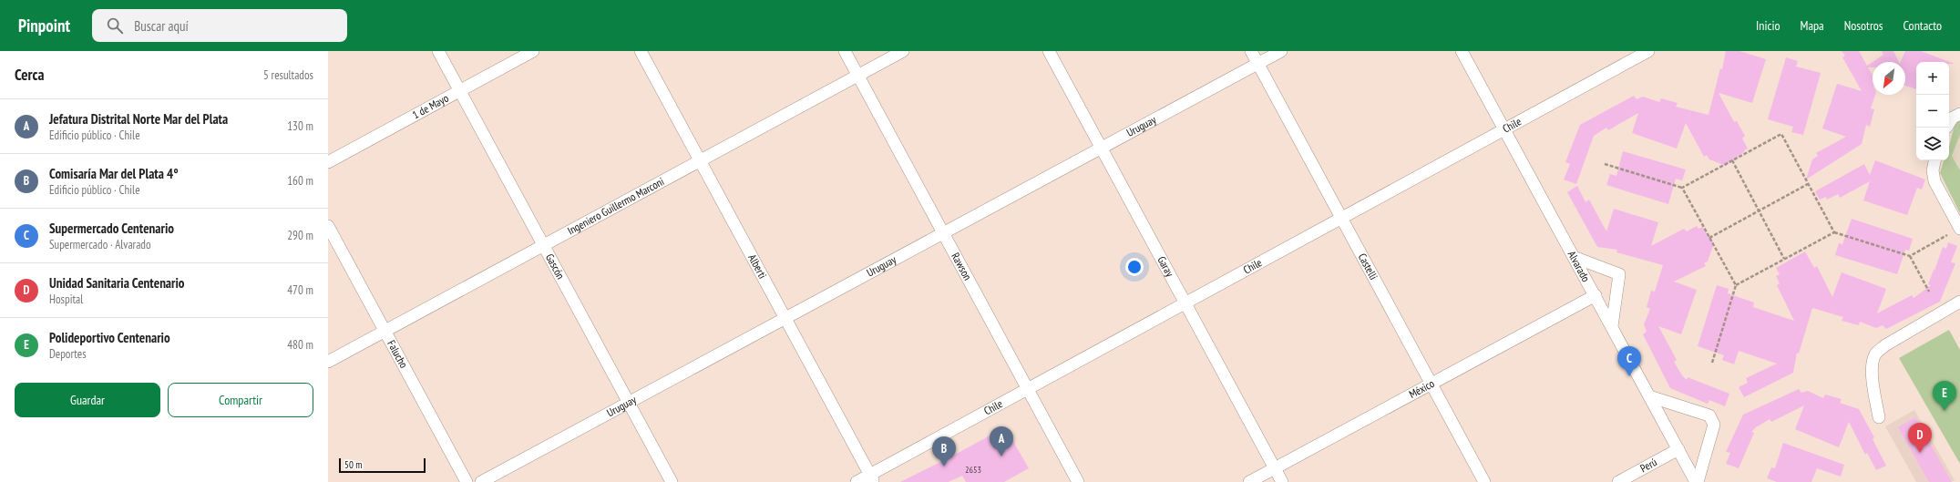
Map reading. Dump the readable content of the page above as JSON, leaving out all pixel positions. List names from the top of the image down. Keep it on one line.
{"streets":{"street":["1 de Mayo","Chile","Uruguay","Ingeniero Guillermo Marconi","Castelli","Alvarado","Gascón","Alberti","Rawson","Garay","Falucho","México","Perú"]},"crossings":[["1 de Mayo","Gascón"],["Chile","Castelli"],["Chile","Alvarado"],["Chile","Alberti"],["Chile","Rawson"],["Chile","Garay"],["Uruguay","Castelli"],["Uruguay","Gascón"],["Uruguay","Alberti"],["Uruguay","Rawson"],["Uruguay","Garay"],["Ingeniero Guillermo Marconi","Gascón"],["Ingeniero Guillermo Marconi","Alberti"],["Ingeniero Guillermo Marconi","Rawson"],["Ingeniero Guillermo Marconi","Falucho"],["Castelli","México"],["Alvarado","México"],["Alvarado","Perú"],["Garay","México"]],"house_numbers":["2653"],"scale_bar":"50 m","north":"bottom left","page":{"header":"Pinpoint","search":"Buscar aquí","nav":["Inicio","Mapa","Nosotros","Contacto"],"heading":["Cerca","5 resultados"],"map_buttons":["+","−"],"list":[{"mark":"A","name":"Jefatura Distrital Norte Mar del Plata","note":"Edificio público · Chile","value":"130 m"},{"mark":"B","name":"Comisaría Mar del Plata 4°","note":"Edificio público · Chile","value":"160 m"},{"mark":"C","name":"Supermercado Centenario","note":"Supermercado · Alvarado","value":"290 m"},{"mark":"D","name":"Unidad Sanitaria Centenario","note":"Hospital","value":"470 m"},{"mark":"E","name":"Polideportivo Centenario","note":"Deportes","value":"480 m"}],"pins":["C","E","D","A","B"],"buttons":["Guardar","Compartir"],"scale":"50 m"}}
